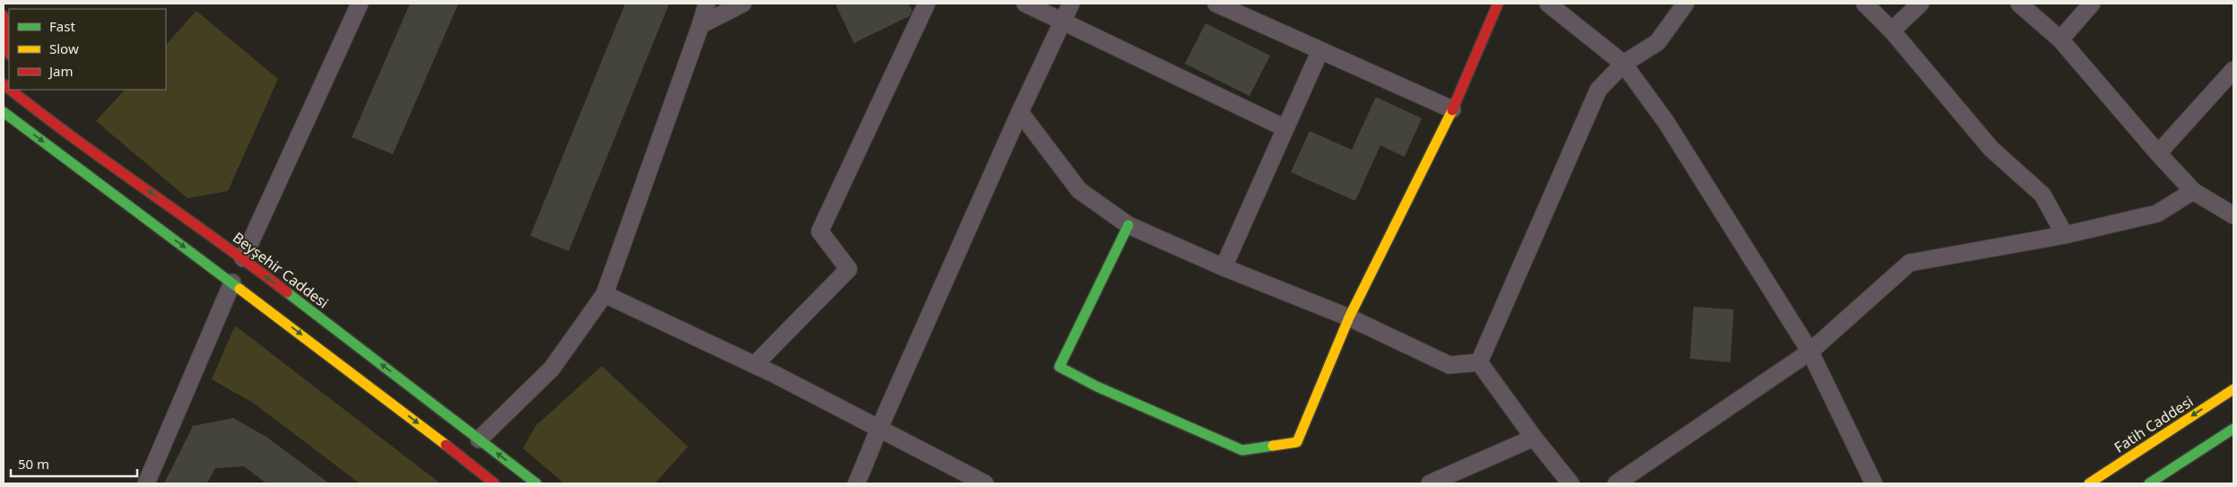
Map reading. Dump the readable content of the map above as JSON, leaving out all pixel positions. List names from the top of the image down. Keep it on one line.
{"streets":{"main road":["Beyşehir Caddesi","Fatih Caddesi"]},"legend":["Fast","Slow","Jam"],"scale_bar":"50 m"}
